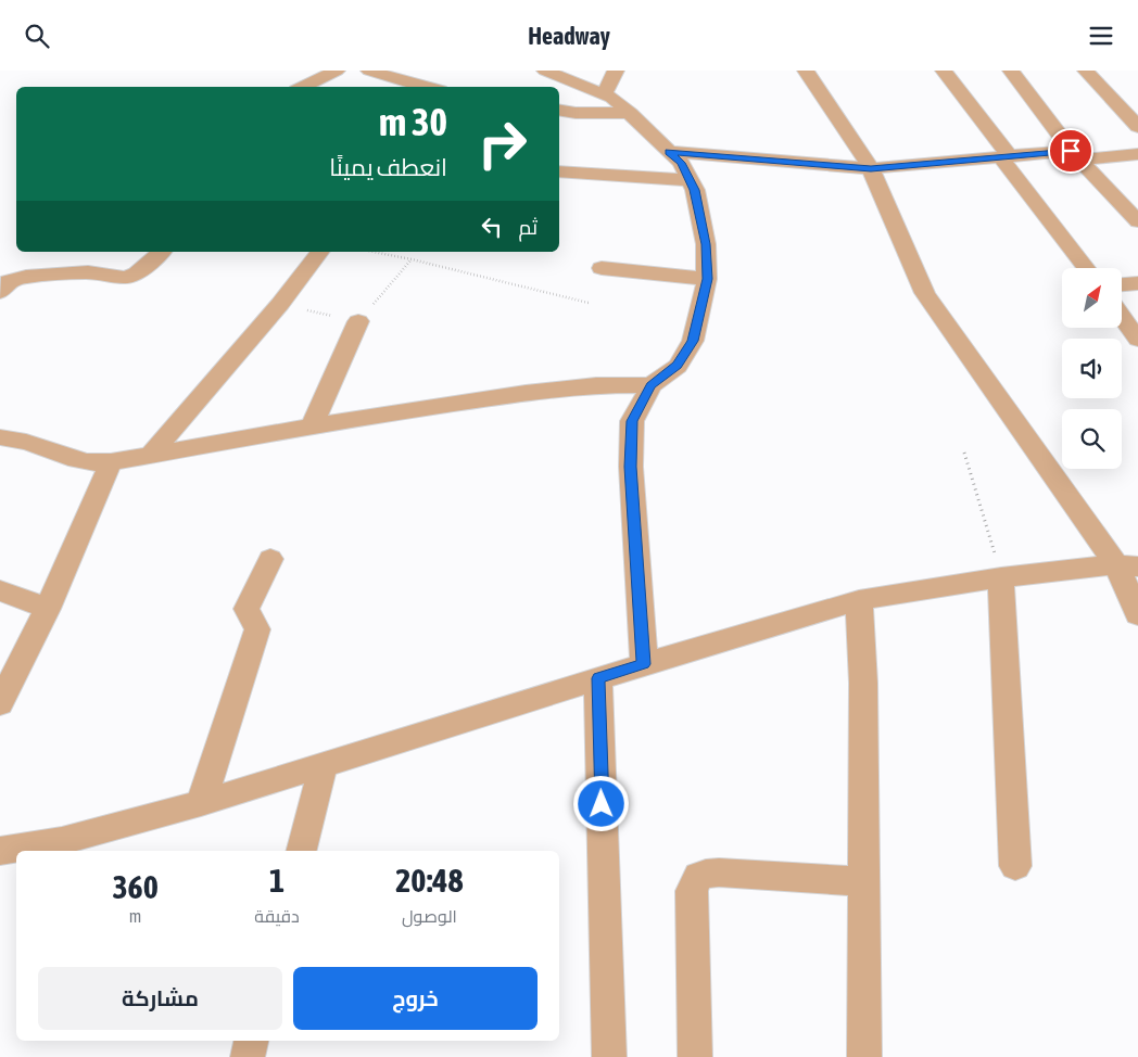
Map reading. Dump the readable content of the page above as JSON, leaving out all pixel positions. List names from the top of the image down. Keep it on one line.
{"north":"top right","page":{"header":"Headway","turn":["30 m","انعطف يمينًا"],"then":"ثم","eta":["20:48","الوصول","1","دقيقة","360","m"],"buttons":["خروج","مشاركة"]}}
